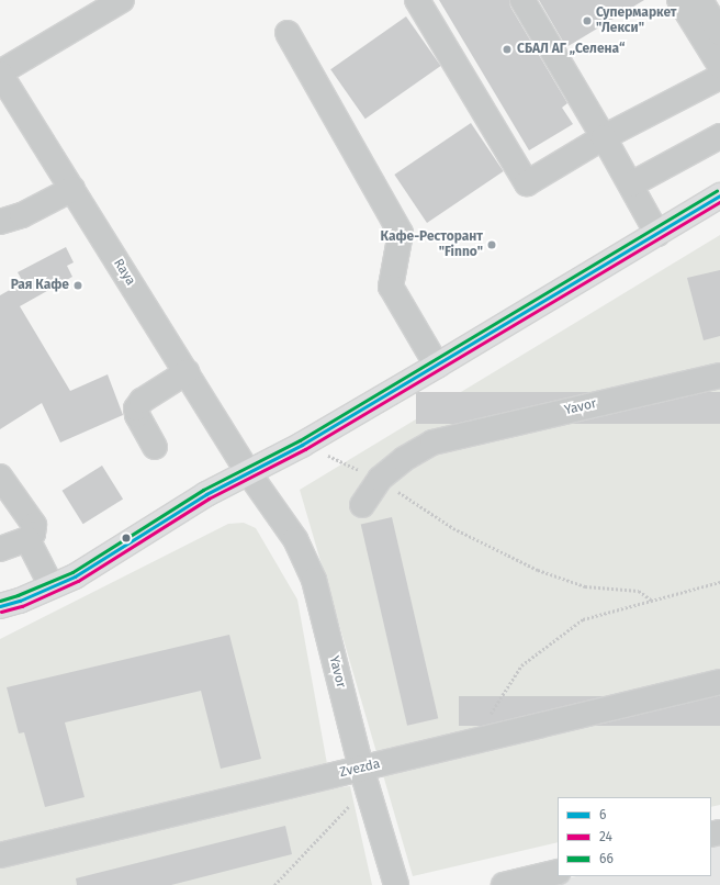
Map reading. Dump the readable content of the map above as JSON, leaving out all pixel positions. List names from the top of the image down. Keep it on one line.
{"streets":{"street":["Raya","Yavor","Zvezda"]},"crossings":[["Raya","Yavor"],["Yavor","Zvezda"]],"places":["Супермаркет \"Лекси\"","СБАЛ АГ „Селена“","Кафе-Ресторант \"Finno\"","Рая Кафе"],"lines":["transit line 66","transit line 6","transit line 24"],"legend":["6","24","66"]}
